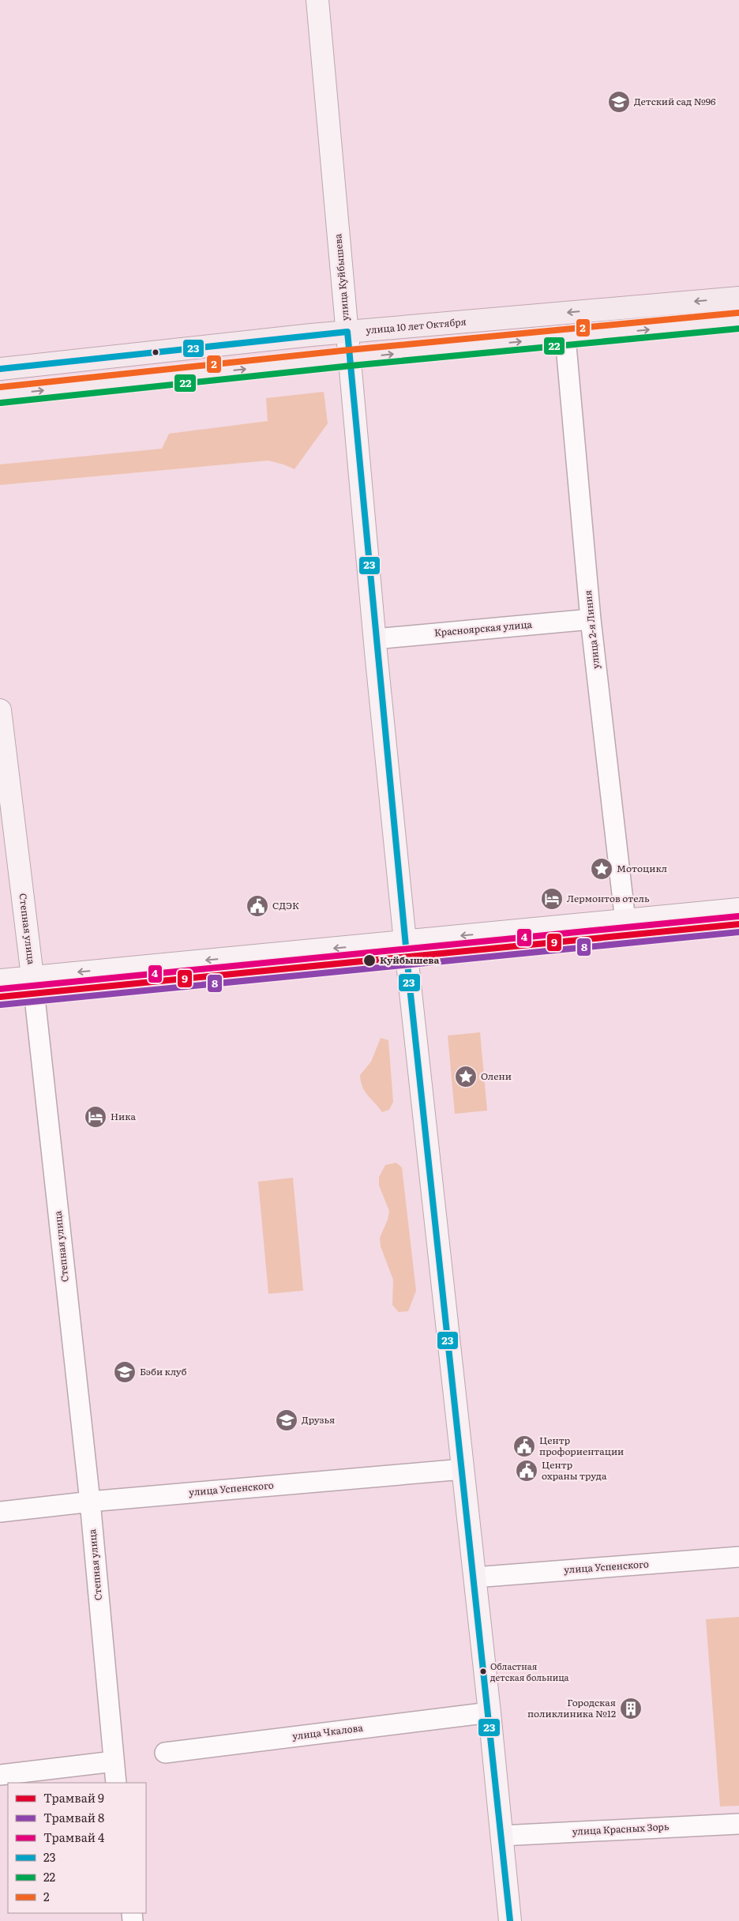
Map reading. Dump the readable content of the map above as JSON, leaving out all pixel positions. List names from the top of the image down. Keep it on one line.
{"streets":{"main road":["улица Куйбышева","улица 10 лет Октября","Степная улица"],"street":["Красноярская улица","улица 2-я Линия","улица Успенского","улица Чкалова","улица Красных Зорь"]},"crossings":[["улица Куйбышева","улица 10 лет Октября"],["улица Куйбышева","Красноярская улица"],["улица Куйбышева","улица Успенского"],["улица Куйбышева","улица Чкалова"],["улица Куйбышева","улица Красных Зорь"],["Красноярская улица","улица 2-я Линия"],["Степная улица","улица Успенского"]],"places":{"school or university":["Детский сад №96","Бэби клуб","Друзья"],"place":["Мотоцикл","Олени"],"hotel":["Лермонтов отель","Ника"],"public building":["СДЭК","Центр профориентации","Центр охраны труда"],"other":["Куйбышева","Областная детская больница"],"building":["Городская поликлиника №12"]},"lines":["transit line 2","transit line 22","transit line 23","tram line 4","tram line 9","tram line 8"],"legend":["Трамвай 9","Трамвай 8","Трамвай 4","23","22","2"]}
